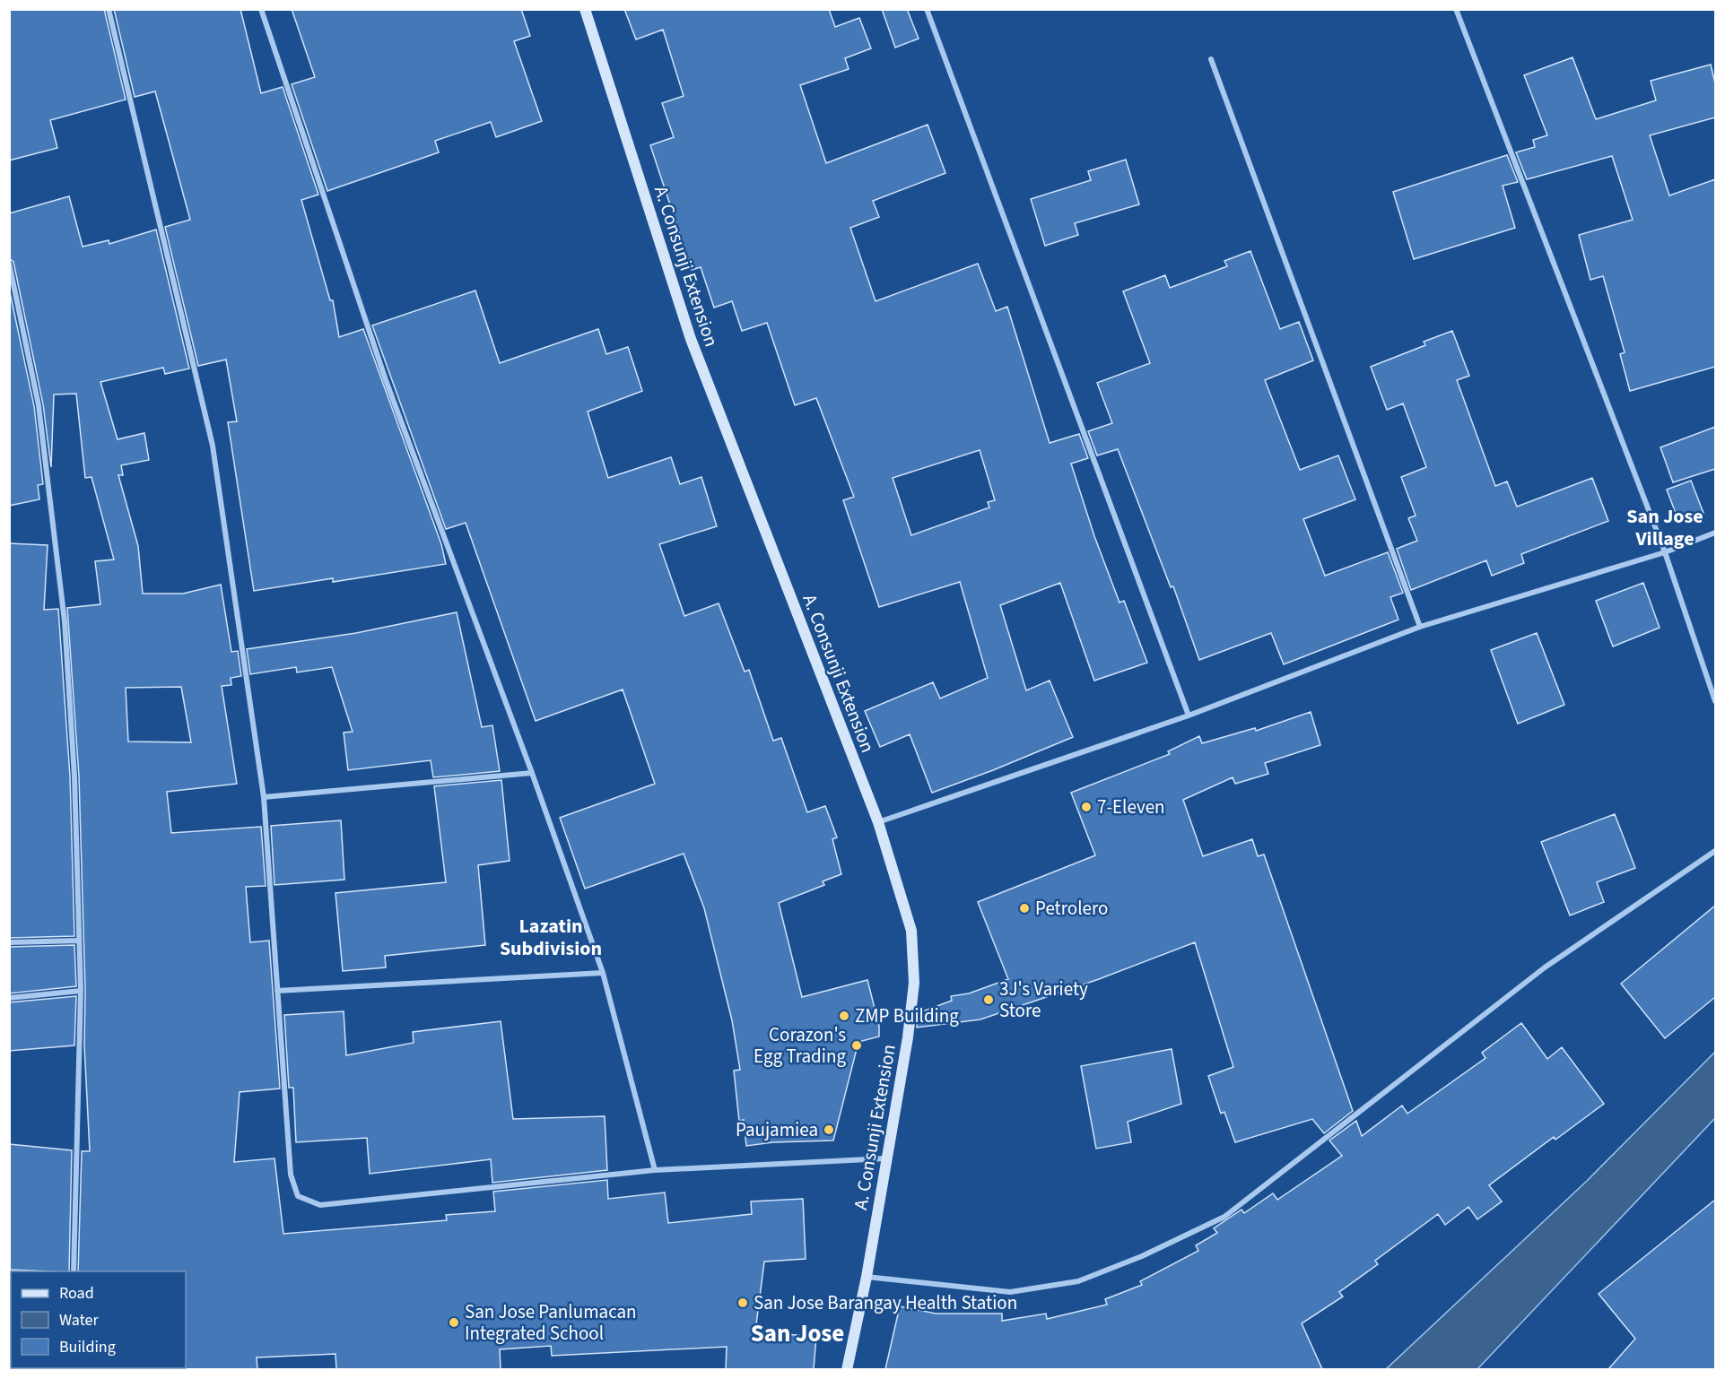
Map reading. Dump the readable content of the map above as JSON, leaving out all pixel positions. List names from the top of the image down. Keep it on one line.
{"streets":{"main road":["A. Consunji Extension"]},"districts":["San Jose Village","Lazatin Subdivision","San Jose"],"places":["7-Eleven","Petrolero","3J's Variety Store","ZMP Building","Corazon's Egg Trading","Paujamiea","San Jose Barangay Health Station","San Jose Panlumacan Integrated School"],"legend":["Road","Water","Building"]}
